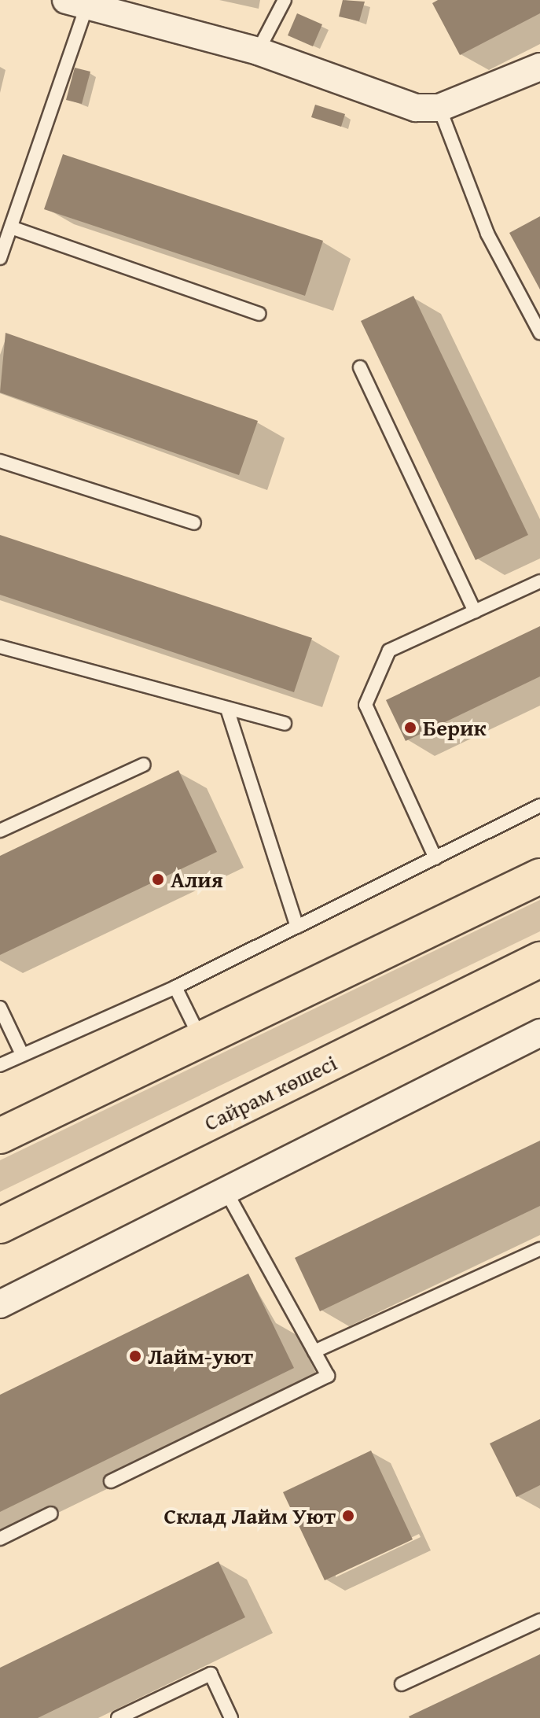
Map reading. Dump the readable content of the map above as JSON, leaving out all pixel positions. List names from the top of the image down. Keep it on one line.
{"streets":{"main road":["Сайрам көшесі"]},"places":["Берик","Алия","Лайм-уют","Склад Лайм Уют"]}
